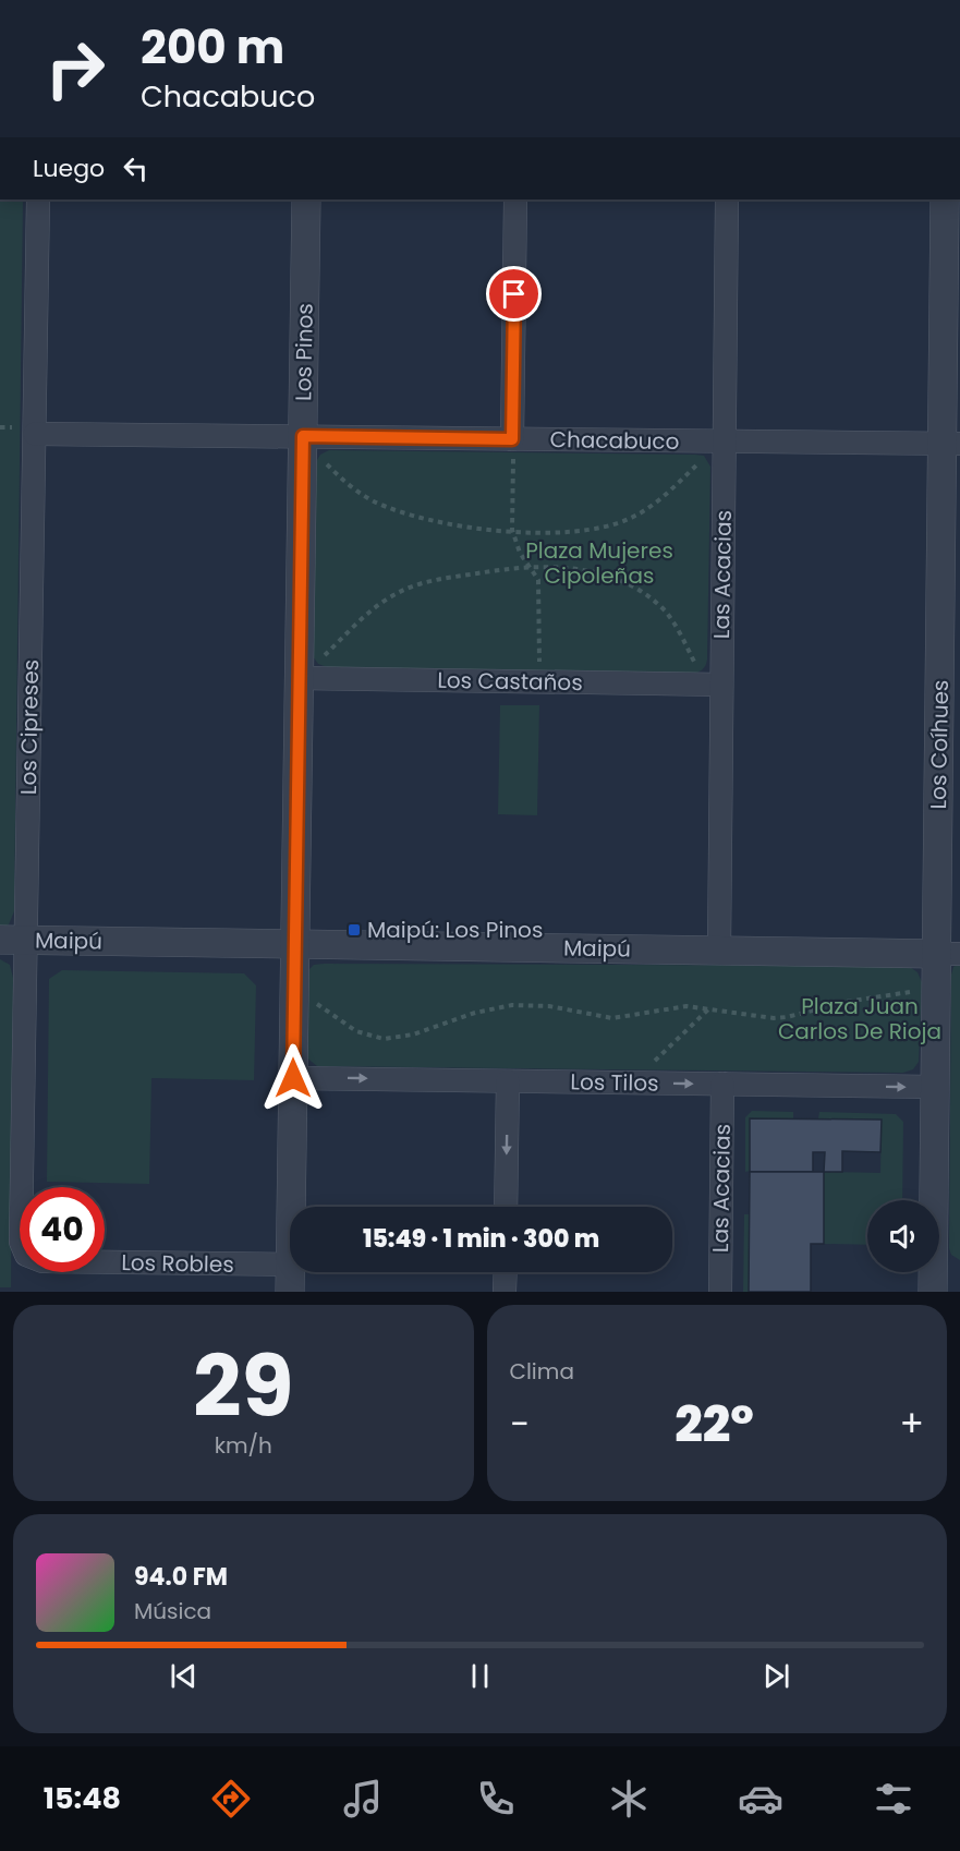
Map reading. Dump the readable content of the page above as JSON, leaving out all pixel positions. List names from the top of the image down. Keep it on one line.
{"streets":{"street":["Los Pinos","Chacabuco","Las Acacias","Los Castaños","Los Cipreses","Los Coíhues","Maipú","Los Tilos","Los Robles"]},"crossings":[["Los Pinos","Chacabuco"],["Los Pinos","Los Castaños"],["Los Pinos","Maipú"],["Los Pinos","Los Tilos"],["Los Pinos","Los Robles"],["Chacabuco","Las Acacias"],["Chacabuco","Los Cipreses"],["Chacabuco","Los Coíhues"],["Las Acacias","Los Castaños"],["Las Acacias","Maipú"],["Las Acacias","Los Tilos"],["Los Cipreses","Maipú"],["Los Coíhues","Maipú"],["Los Coíhues","Los Tilos"]],"one_way":["Los Tilos"],"parks":["Plaza Mujeres Cipoleñas","Plaza Juan Carlos De Rioja"],"places":{"transit":["Maipú: Los Pinos"]},"page":{"turn":["200 m","Chacabuco"],"then":"Luego","limit":"40","trip":"15:49 · 1 min · 300 m","tile":[["29","km/h"],"Clima"],"heat":["−","22°","+"],"song":["94.0 FM","Música"],"tabs":"15:48"}}
